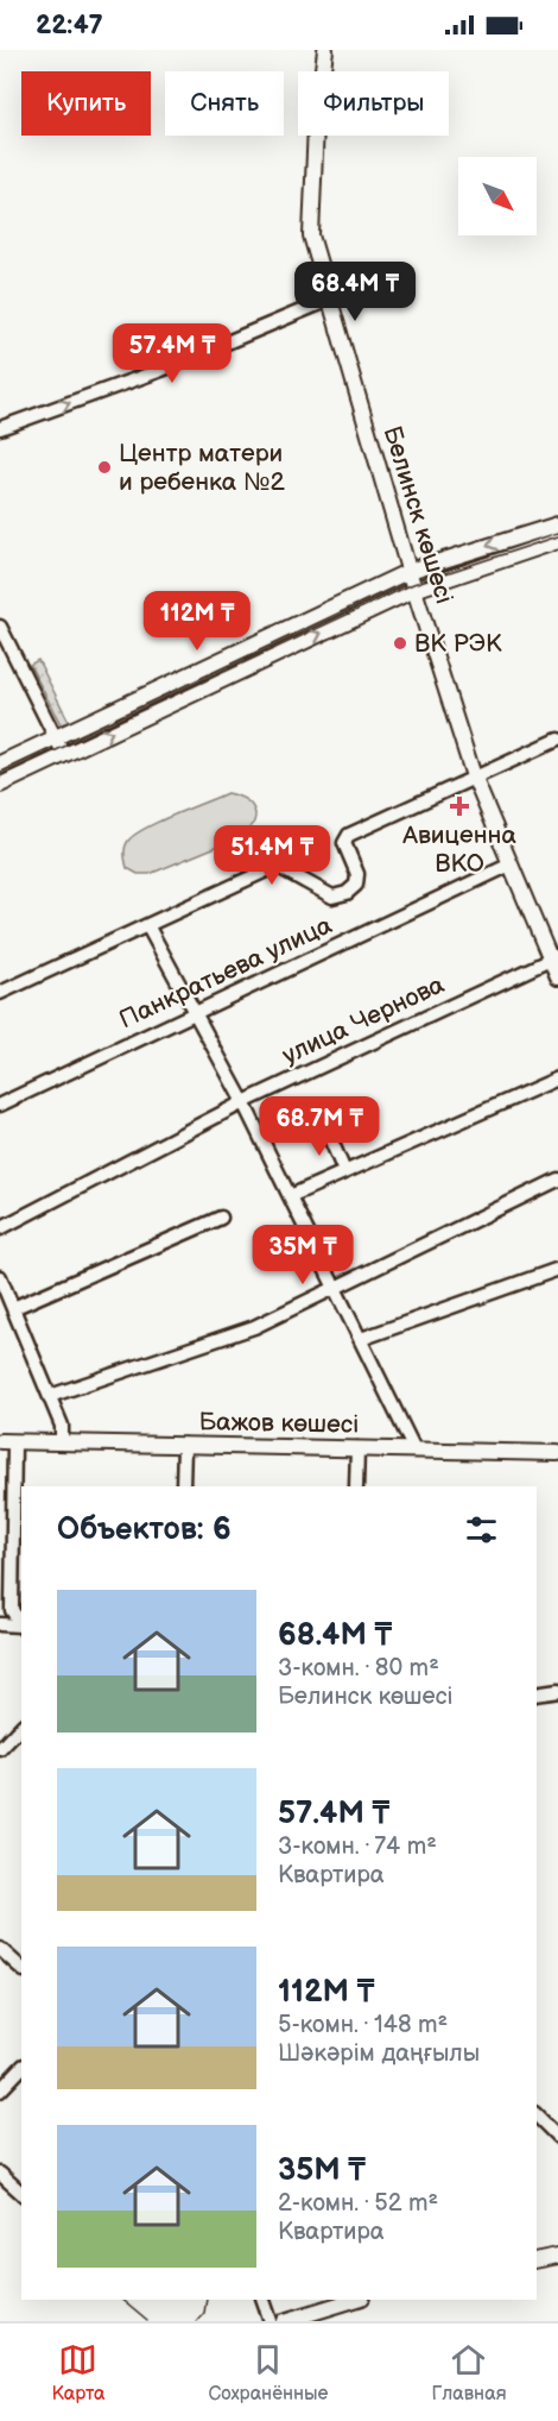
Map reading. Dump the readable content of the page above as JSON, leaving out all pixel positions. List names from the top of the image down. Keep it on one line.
{"streets":{"main road":["Белинск көшесі","Бажов көшесі"],"street":["Панкратьева улица","улица Чернова"]},"crossings":[["Белинск көшесі","Панкратьева улица"],["Белинск көшесі","улица Чернова"]],"places":{"other":["Центр матери и ребенка №2","ВК РЭК"],"health":["Авиценна ВКО"]},"north":"bottom right","page":{"status":"22:47","chip":["Купить","Снять","Фильтры"],"price":["68.4M ₸","57.4M ₸","112M ₸","51.4M ₸","68.7M ₸","35M ₸"],"heading":"Объектов: 6","list":[{"name":"68.4M ₸","note":"3-комн. · 80 m² · Белинск көшесі"},{"name":"57.4M ₸","note":"3-комн. · 74 m² · Квартира"},{"name":"112M ₸","note":"5-комн. · 148 m² · Шәкәрім даңғылы"},{"name":"35M ₸","note":"2-комн. · 52 m² · Квартира"}],"tabs":["Карта","Сохранённые","Главная"]}}
